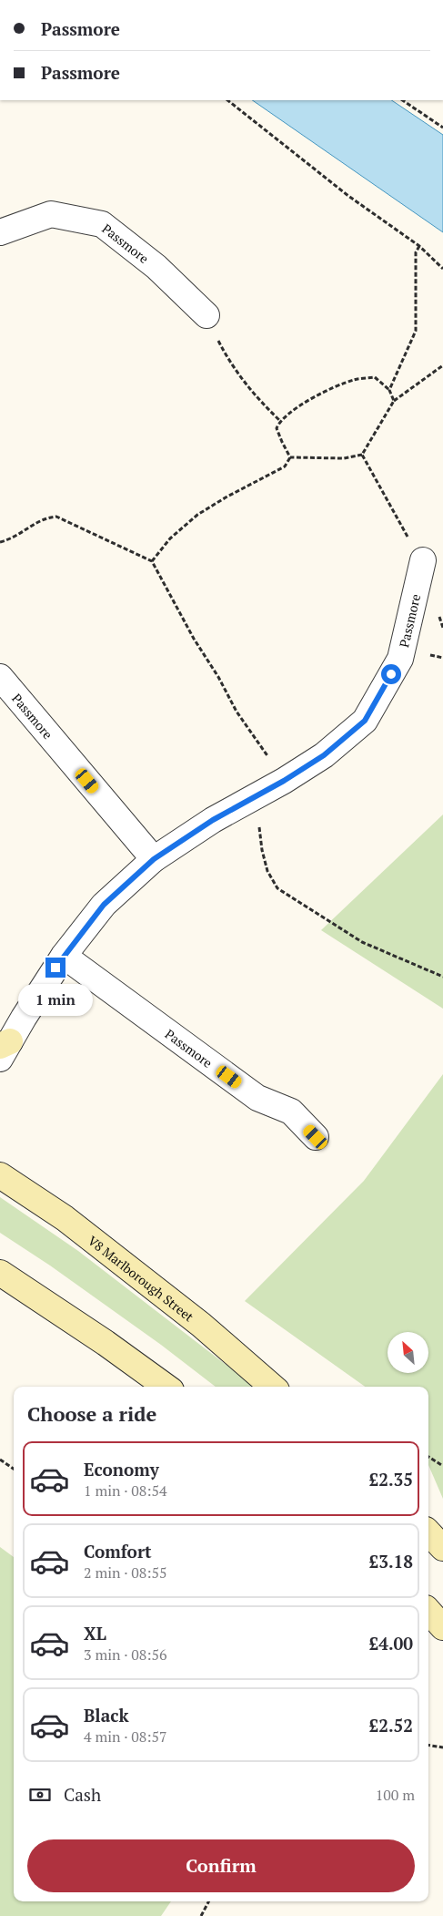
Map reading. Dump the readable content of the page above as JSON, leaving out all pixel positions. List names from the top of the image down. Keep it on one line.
{"streets":{"street":["Passmore","V8 Marlborough Street"]},"north":"top left","page":{"banner":["Passmore","Passmore"],"bubble":"1 min","heading":"Choose a ride","list":[{"name":"Economy","note":"1 min · 08:54","value":"£2.35"},{"name":"Comfort","note":"2 min · 08:55","value":"£3.18"},{"name":"XL","note":"3 min · 08:56","value":"£4.00"},{"name":"Black","note":"4 min · 08:57","value":"£2.52"}],"pay":["Cash","100 m"],"buttons":"Confirm"}}
